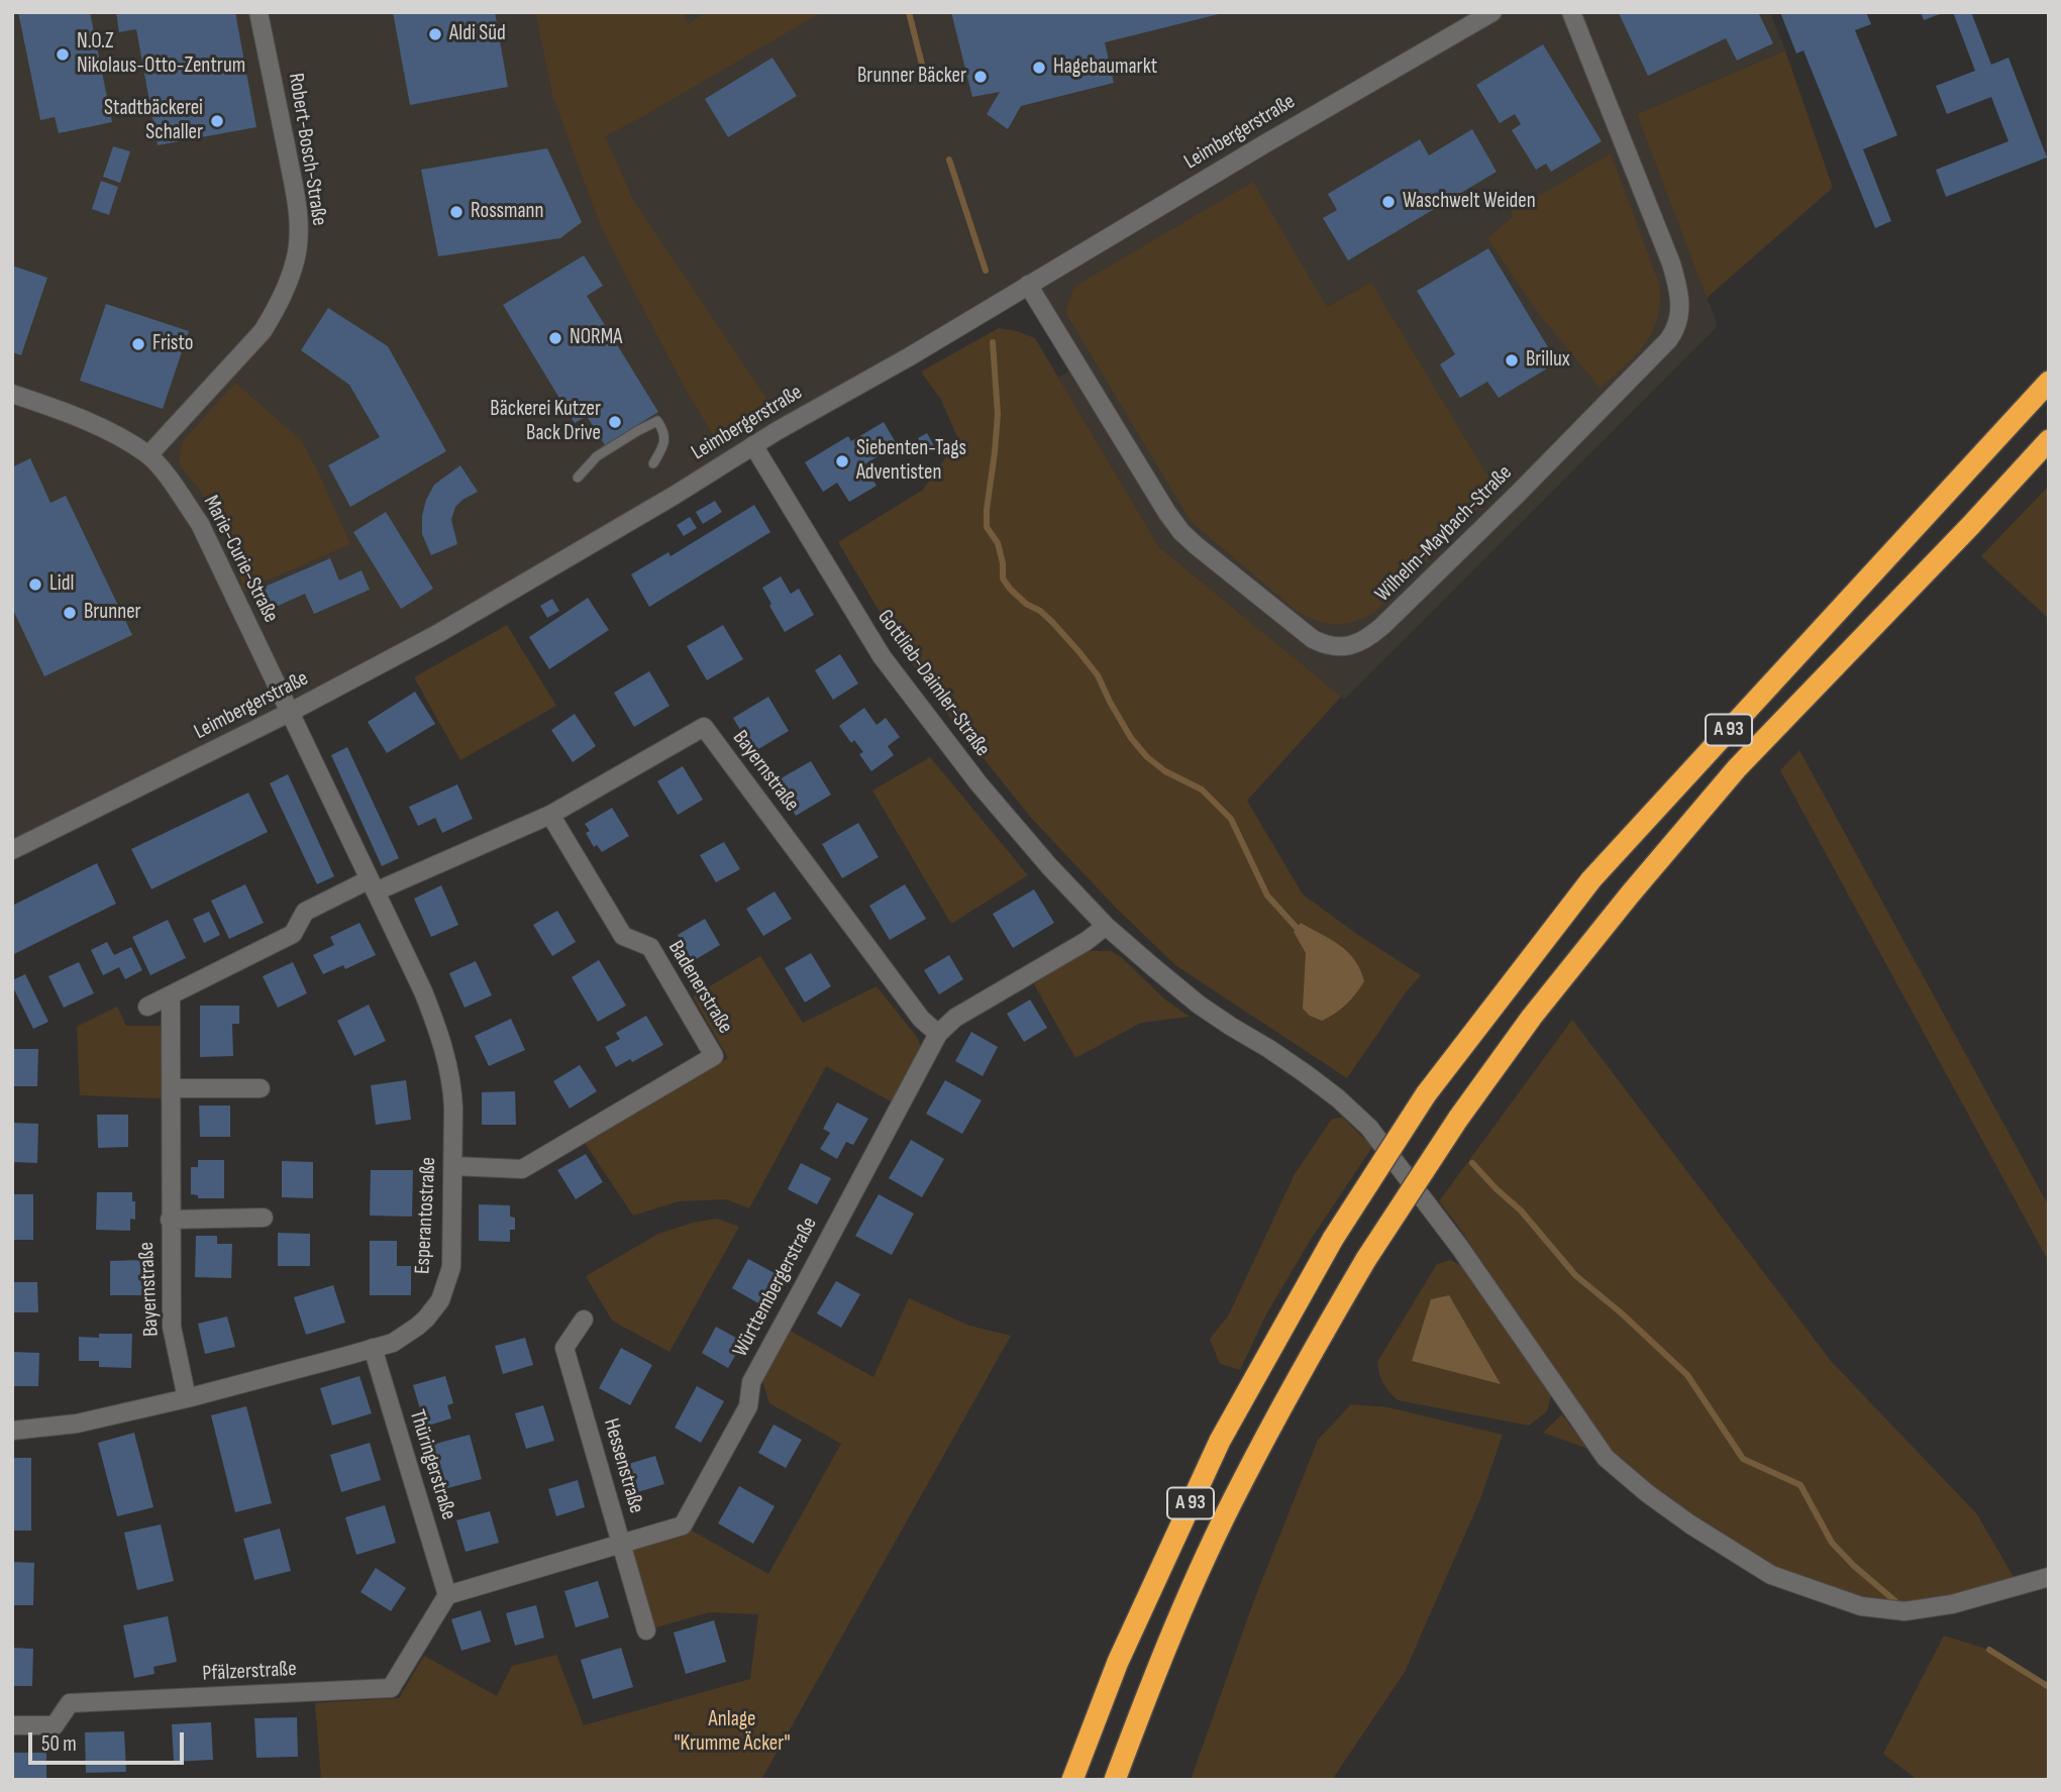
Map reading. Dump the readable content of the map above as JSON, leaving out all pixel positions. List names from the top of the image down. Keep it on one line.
{"streets":{"highway":["A 93"],"street":["Leimbergerstraße","Robert-Bosch-Straße","Wilhelm-Maybach-Straße","Marie-Curie-Straße","Gottlieb-Daimler-Straße","Bayernstraße","Badenerstraße","Esperantostraße","Württembergerstraße","Thüringerstraße","Hessenstraße","Pfälzerstraße"]},"crossings":[["Leimbergerstraße","Wilhelm-Maybach-Straße"],["Leimbergerstraße","Marie-Curie-Straße"],["Leimbergerstraße","Gottlieb-Daimler-Straße"],["Leimbergerstraße","Esperantostraße"],["Robert-Bosch-Straße","Marie-Curie-Straße"],["Marie-Curie-Straße","Esperantostraße"],["Gottlieb-Daimler-Straße","Württembergerstraße"],["Bayernstraße","Badenerstraße"],["Bayernstraße","Esperantostraße"],["Bayernstraße","Württembergerstraße"],["Badenerstraße","Esperantostraße"],["Esperantostraße","Thüringerstraße"],["Württembergerstraße","Thüringerstraße"],["Württembergerstraße","Hessenstraße"],["Württembergerstraße","Pfälzerstraße"],["Thüringerstraße","Pfälzerstraße"]],"parks":["Anlage \"Krumme Äcker\""],"places":["Aldi Süd","N.O.Z Nikolaus-Otto-Zentrum","Hagebaumarkt","Brunner Bäcker","Stadtbäckerei Schaller","Waschwelt Weiden","Rossmann","NORMA","Fristo","Brillux","Bäckerei Kutzer Back Drive","Siebenten-Tags Adventisten","Lidl","Brunner"],"scale_bar":"50 m"}
